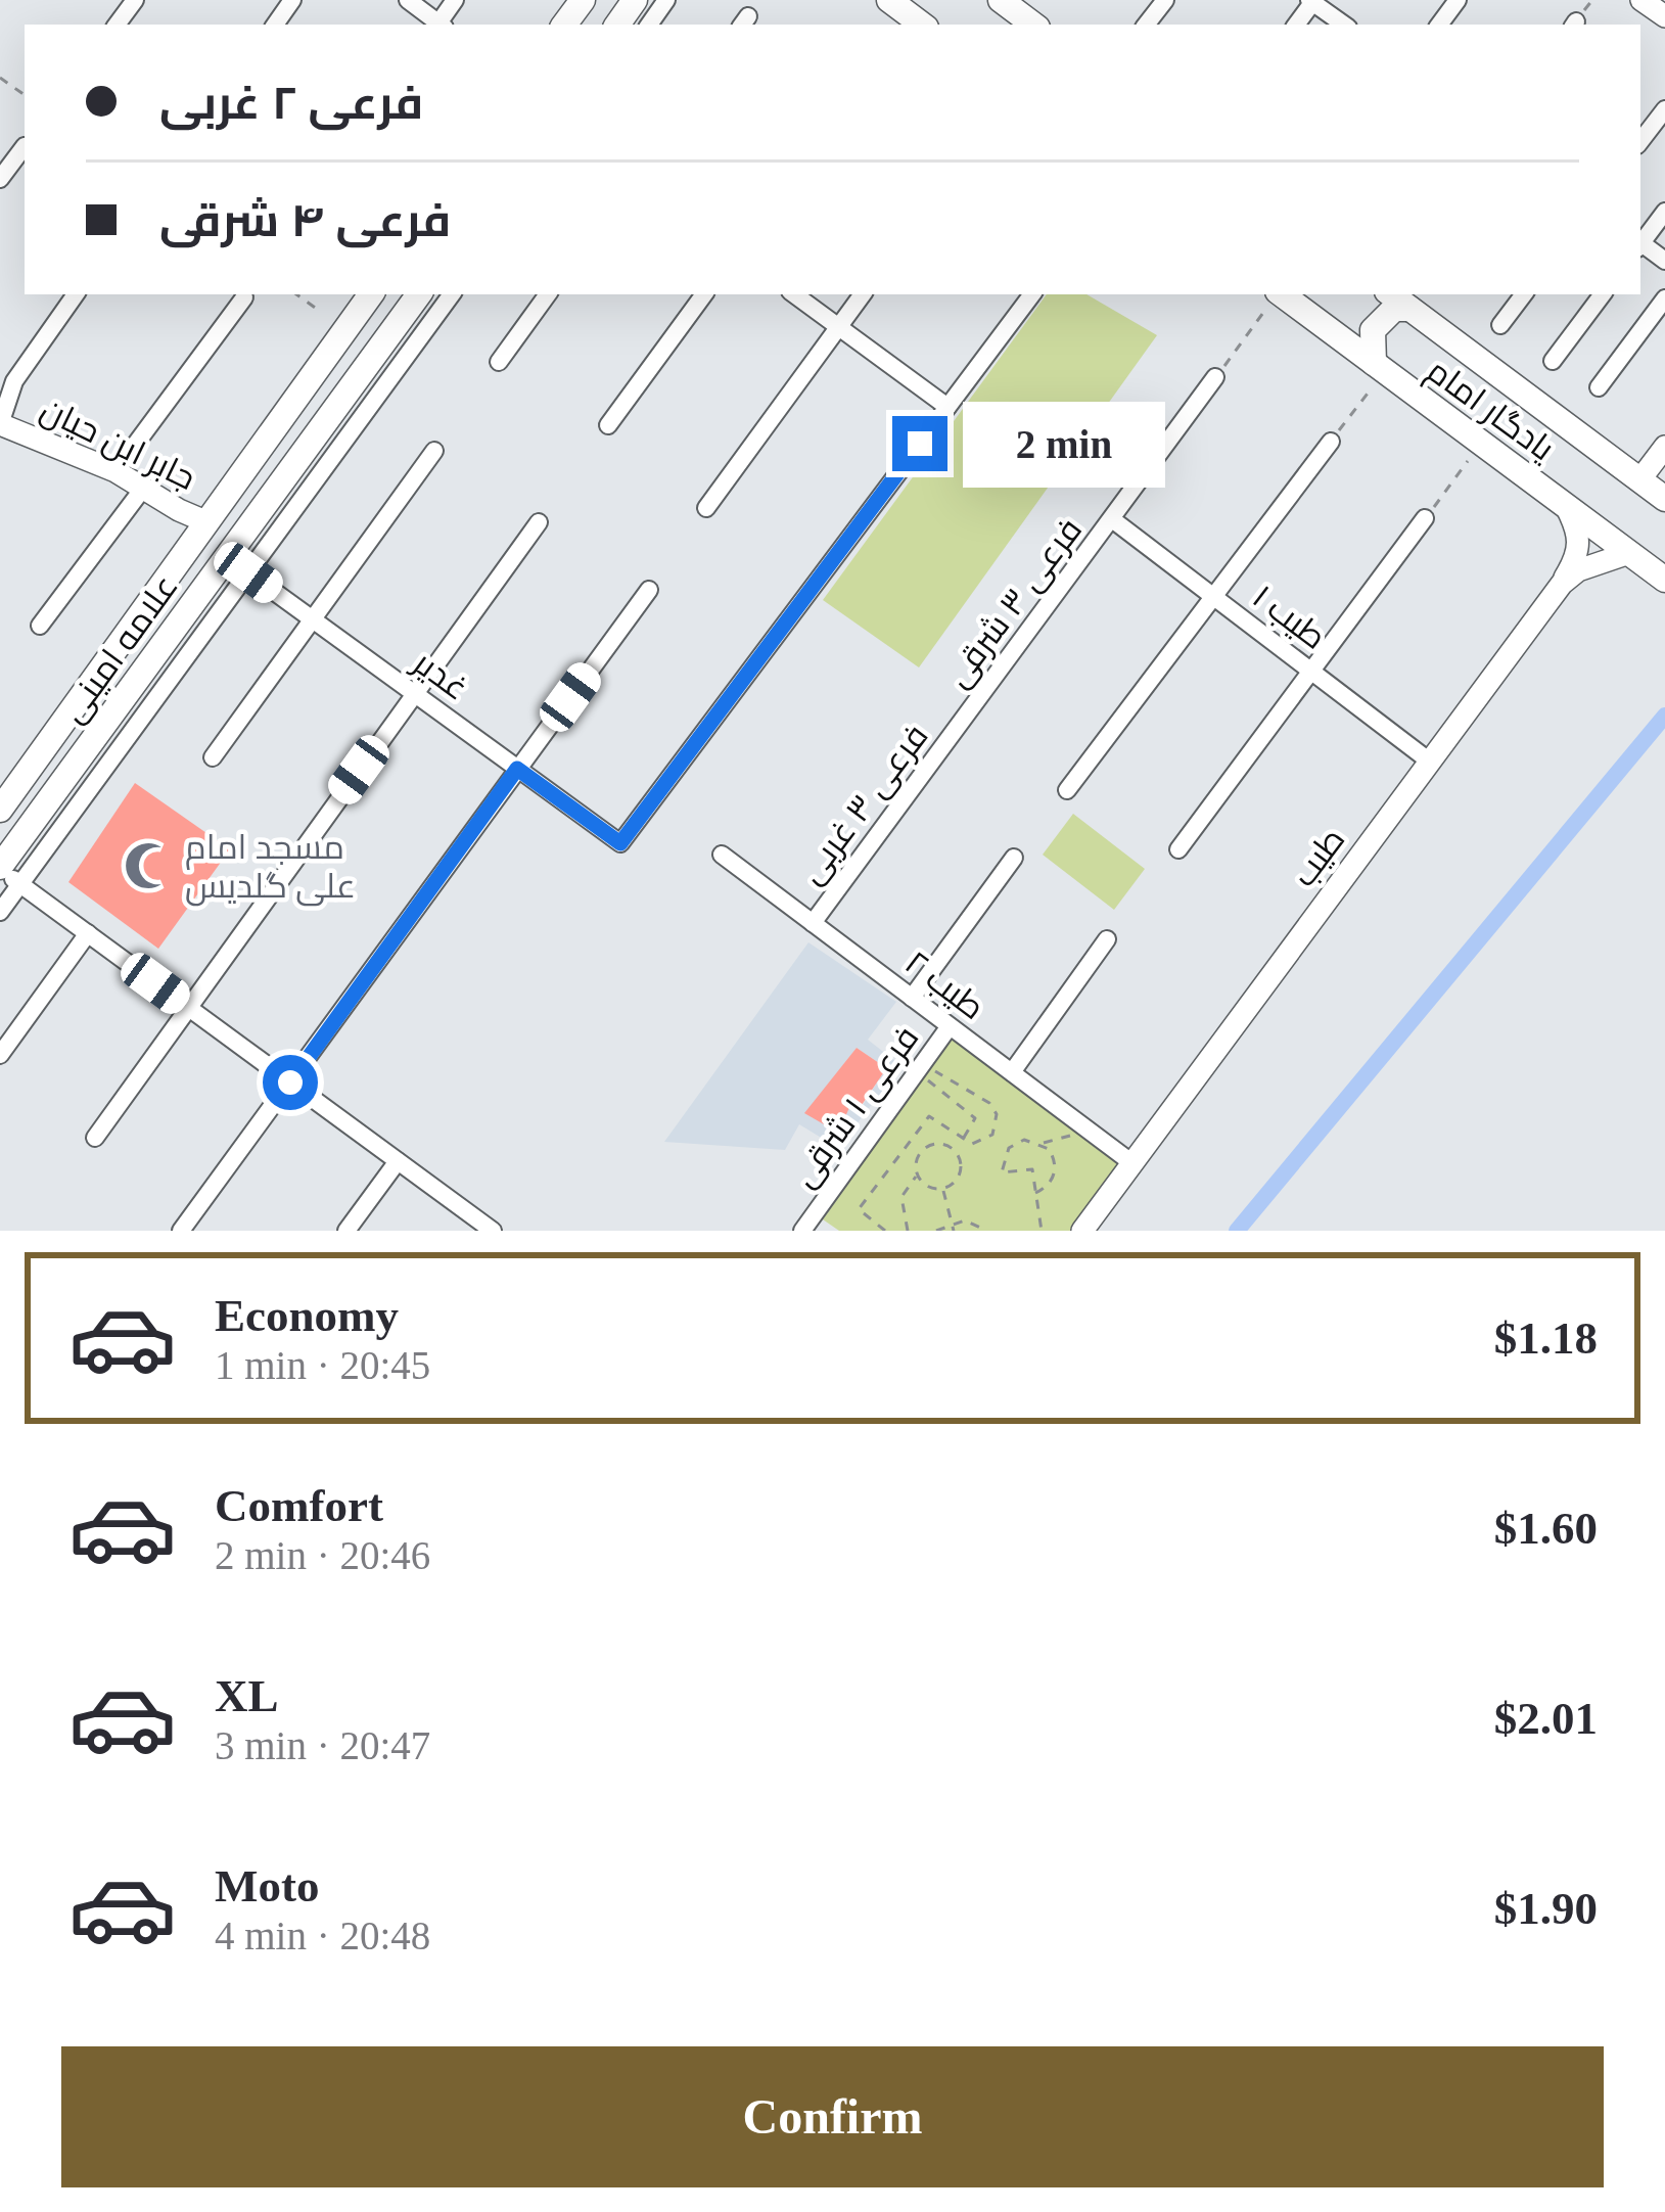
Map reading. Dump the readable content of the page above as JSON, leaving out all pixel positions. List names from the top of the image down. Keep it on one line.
{"streets":{"main road":["یادگار امام","علامه امینی"],"street":["جابر ابن حیان","فرعی ۳ شرقی","طیب ۱","غدیر","فرعی ۳ غربی","طیب","طیب ۲","فرعی ۱ شرقی"]},"crossings":[["یادگار امام","طیب"],["جابر ابن حیان","علامه امینی"],["فرعی ۳ شرقی","طیب ۱"],["فرعی ۳ شرقی","فرعی ۳ غربی"],["طیب ۱","طیب"],["علامه امینی","غدیر"],["فرعی ۳ غربی","طیب ۲"],["طیب","طیب ۲"],["طیب ۲","فرعی ۱ شرقی"]],"places":{"mosque":["مسجد امام علی گلدیس"]},"page":{"banner":["فرعی ۲ غربی","فرعی ۴ شرقی"],"bubble":"2 min","list":[{"name":"Economy","note":"1 min · 20:45","value":"$1.18"},{"name":"Comfort","note":"2 min · 20:46","value":"$1.60"},{"name":"XL","note":"3 min · 20:47","value":"$2.01"},{"name":"Moto","note":"4 min · 20:48","value":"$1.90"}],"buttons":"Confirm"}}
